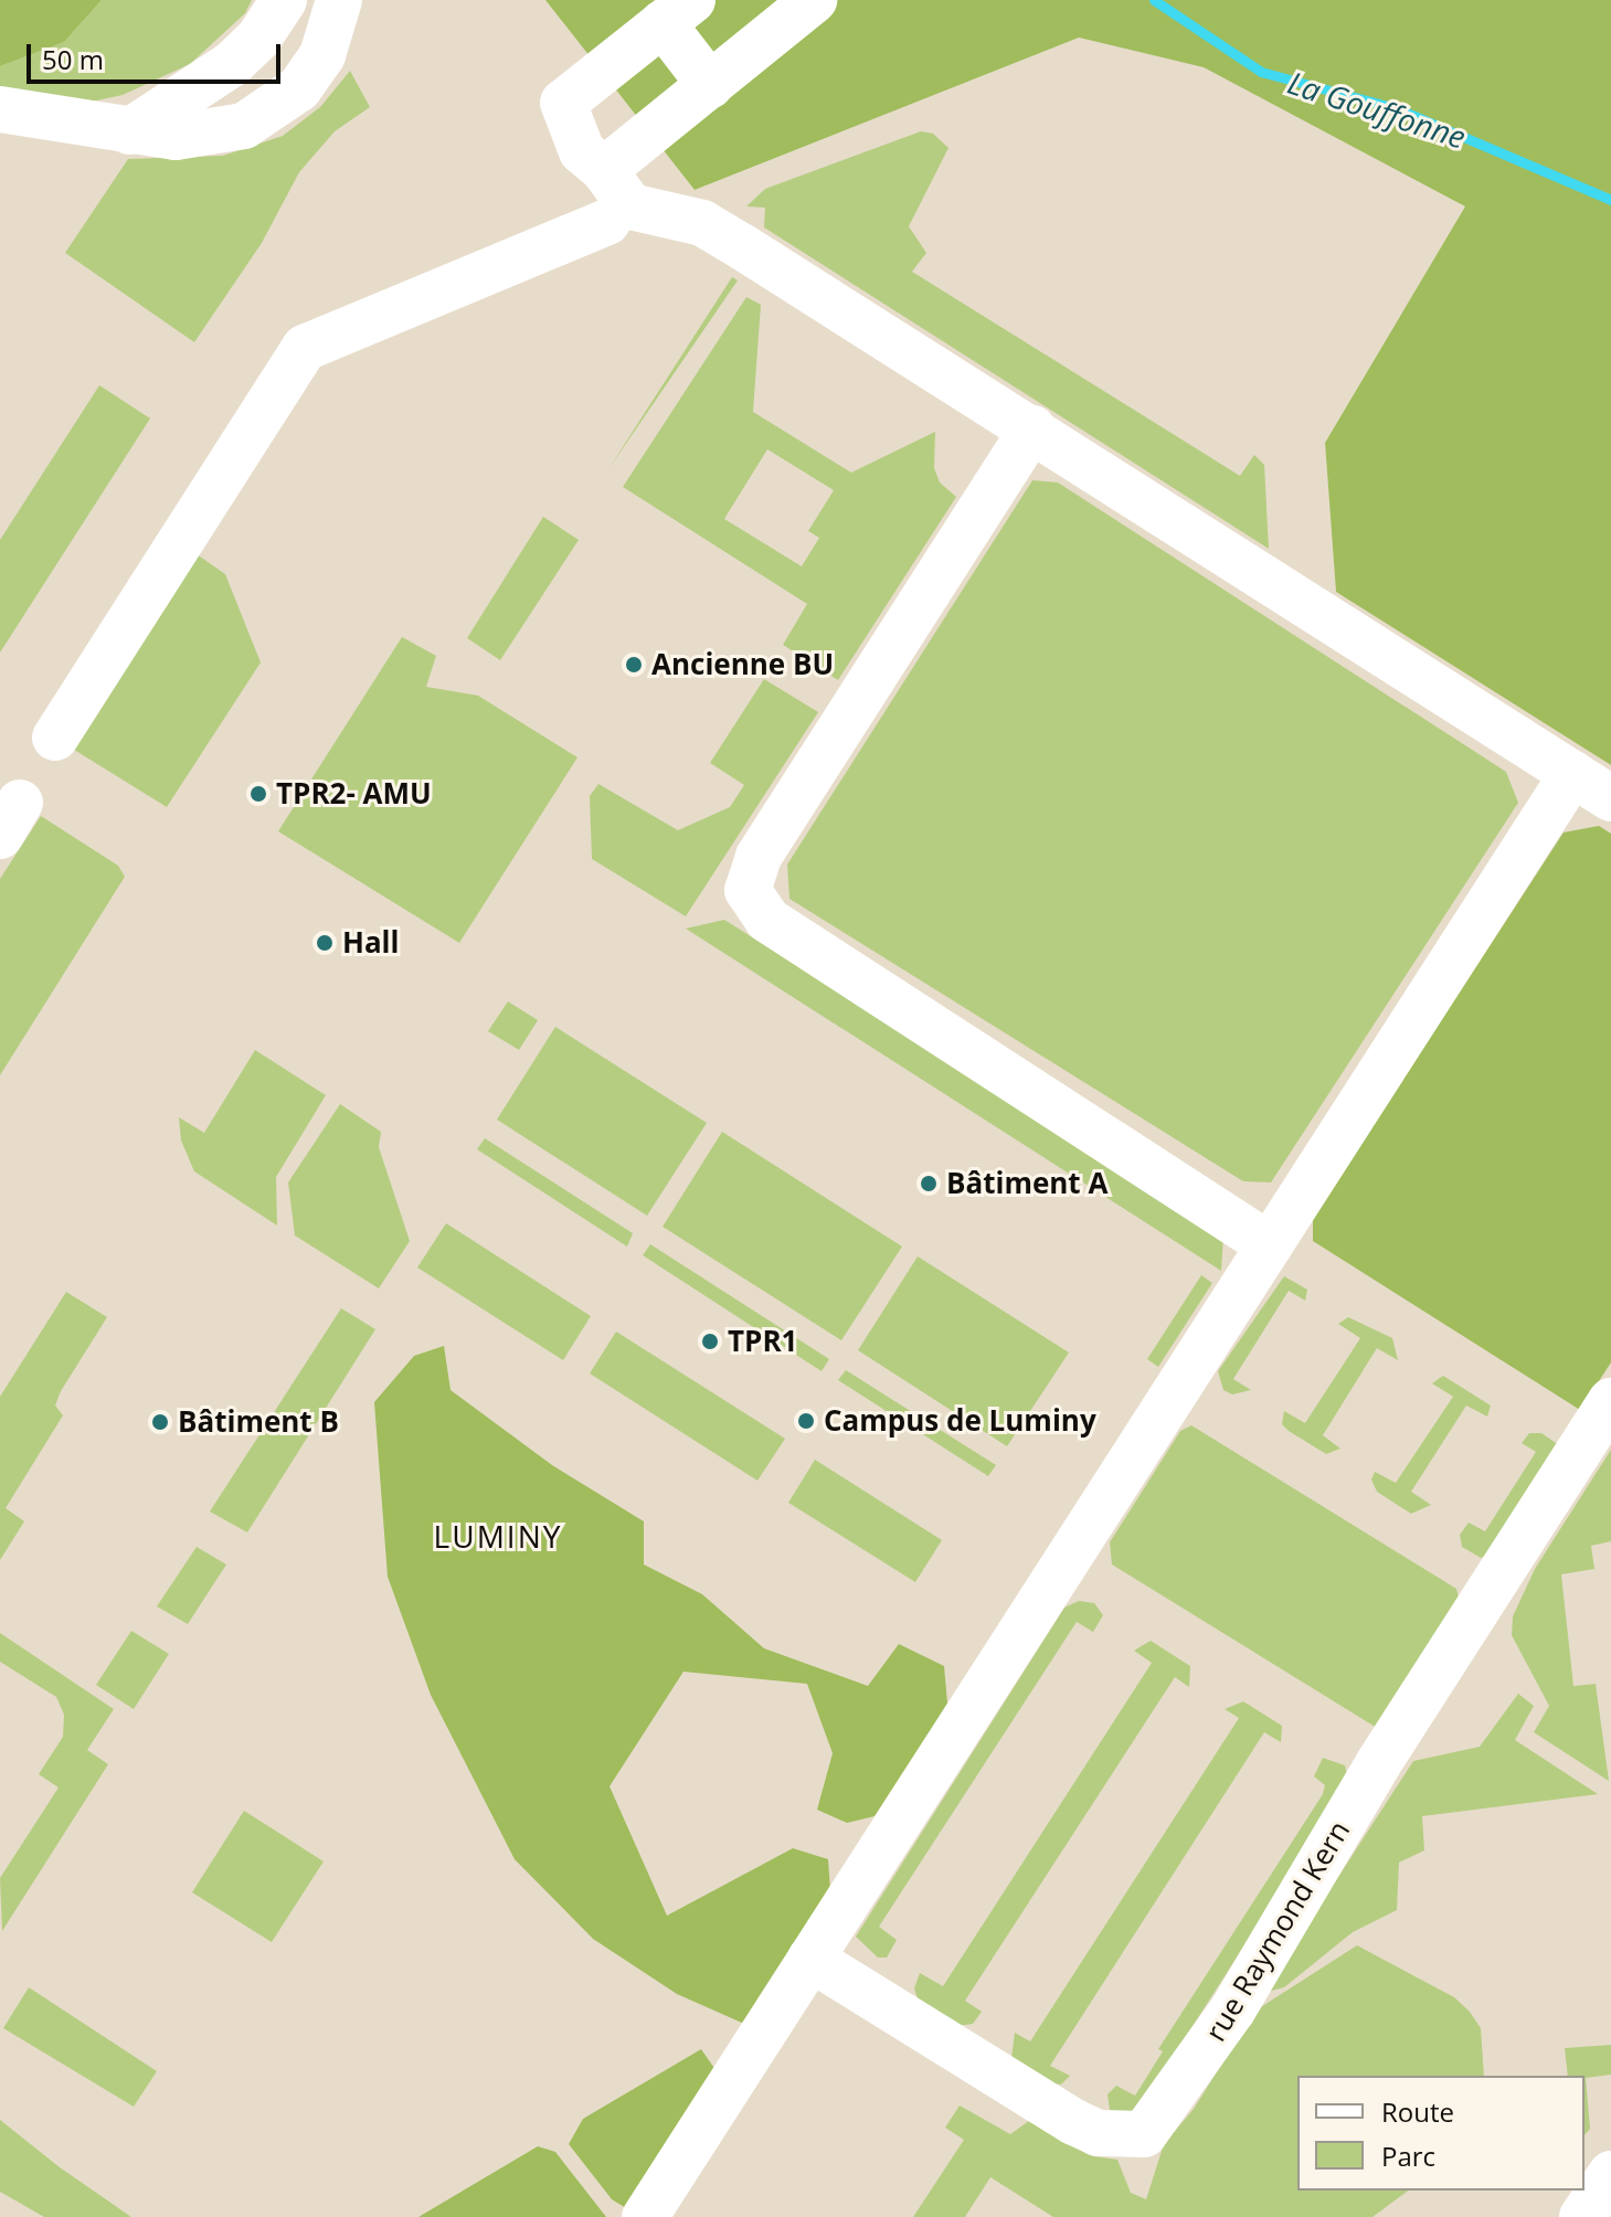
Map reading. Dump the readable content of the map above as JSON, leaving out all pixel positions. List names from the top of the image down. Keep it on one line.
{"streets":{"street":["rue Raymond Kern"]},"districts":["LUMINY"],"water":["La Gouffonne"],"places":["Ancienne BU","TPR2- AMU","Hall","Bâtiment A","TPR1","Campus de Luminy","Bâtiment B"],"legend":["Route","Parc"],"scale_bar":"50 m"}
